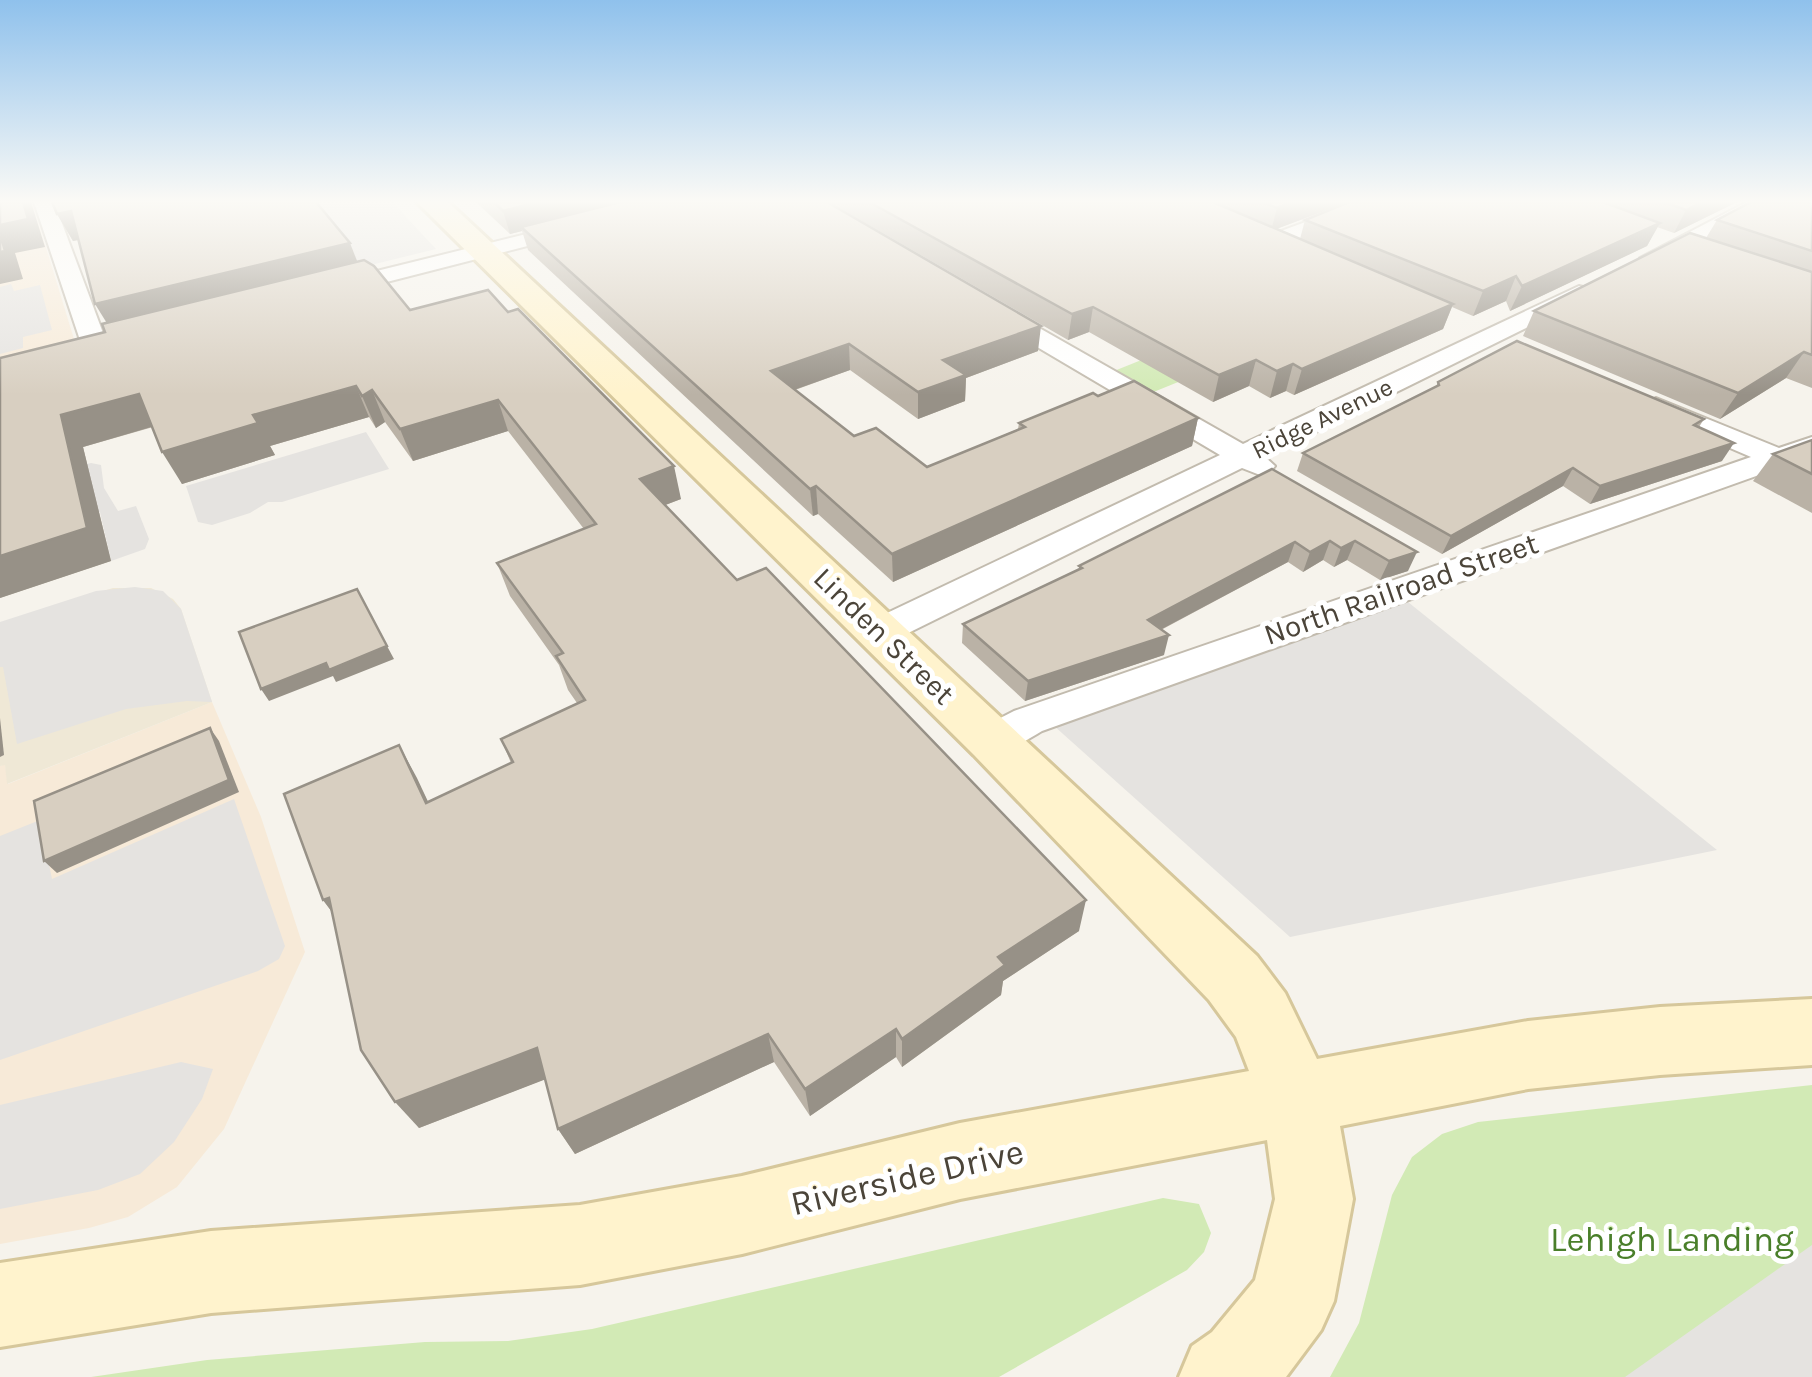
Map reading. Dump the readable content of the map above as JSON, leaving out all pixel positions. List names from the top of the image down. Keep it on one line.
{"streets":{"main road":["Linden Street","Riverside Drive"],"street":["Ridge Avenue","North Railroad Street"]},"crossings":[["Ridge Avenue","Linden Street"],["North Railroad Street","Linden Street"],["Linden Street","Riverside Drive"]],"parks":["Lehigh Landing"]}
